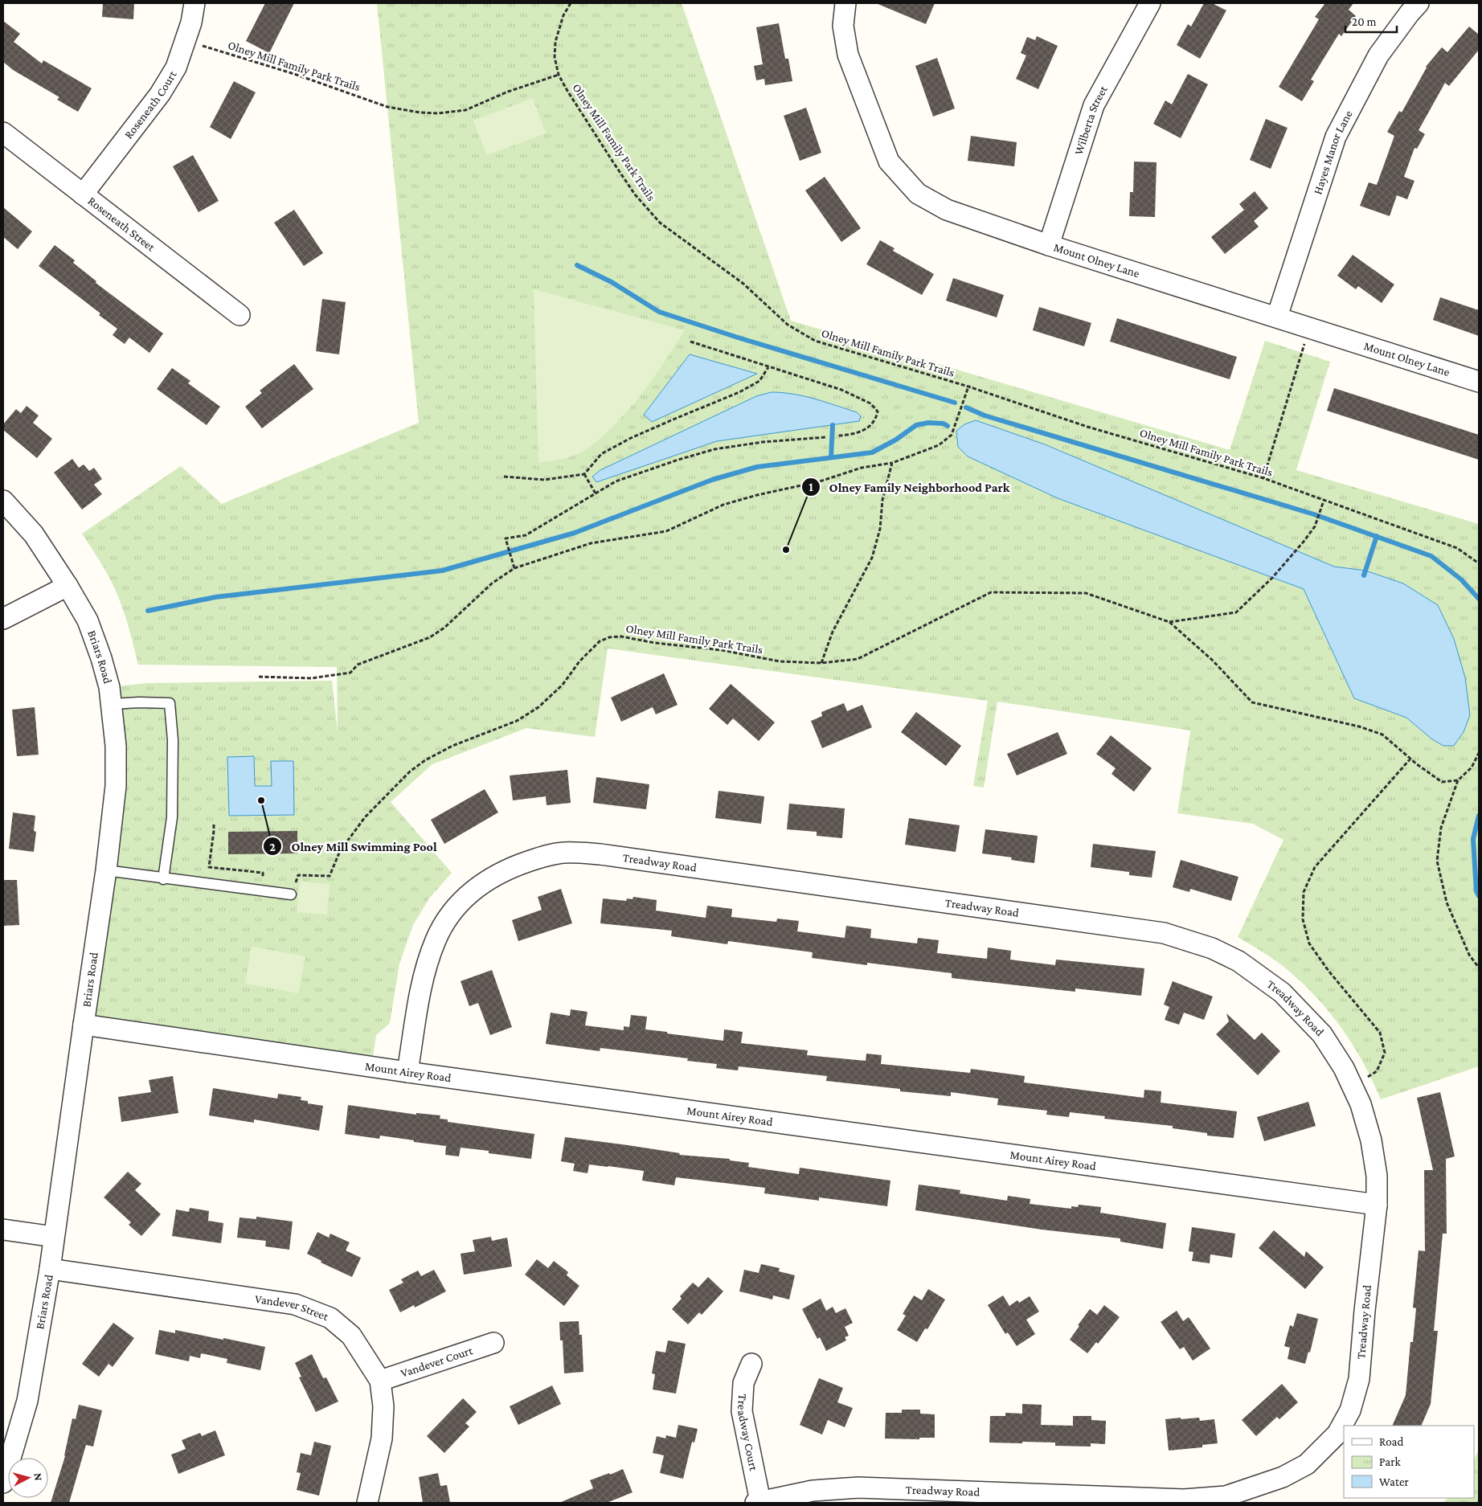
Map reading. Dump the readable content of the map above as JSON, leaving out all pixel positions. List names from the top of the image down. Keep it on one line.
{"streets":{"street":["Roseneath Court","Wilberta Street","Hayes Manor Lane","Roseneath Street","Mount Olney Lane","Briars Road","Treadway Road","Mount Airey Road","Vandever Street","Vandever Court","Treadway Court"],"path":["Olney Mill Family Park Trails"]},"crossings":[["Olney Mill Family Park Trails","Roseneath Court"],["Roseneath Court","Roseneath Street"],["Wilberta Street","Mount Olney Lane"],["Hayes Manor Lane","Mount Olney Lane"],["Briars Road","Mount Airey Road"],["Briars Road","Vandever Street"],["Treadway Road","Mount Airey Road"],["Treadway Road","Treadway Court"],["Vandever Street","Vandever Court"]],"places":["Olney Family Neighborhood Park","Olney Mill Swimming Pool"],"legend":["Road","Park","Water"],"scale_bar":"20 m","north":"right"}
